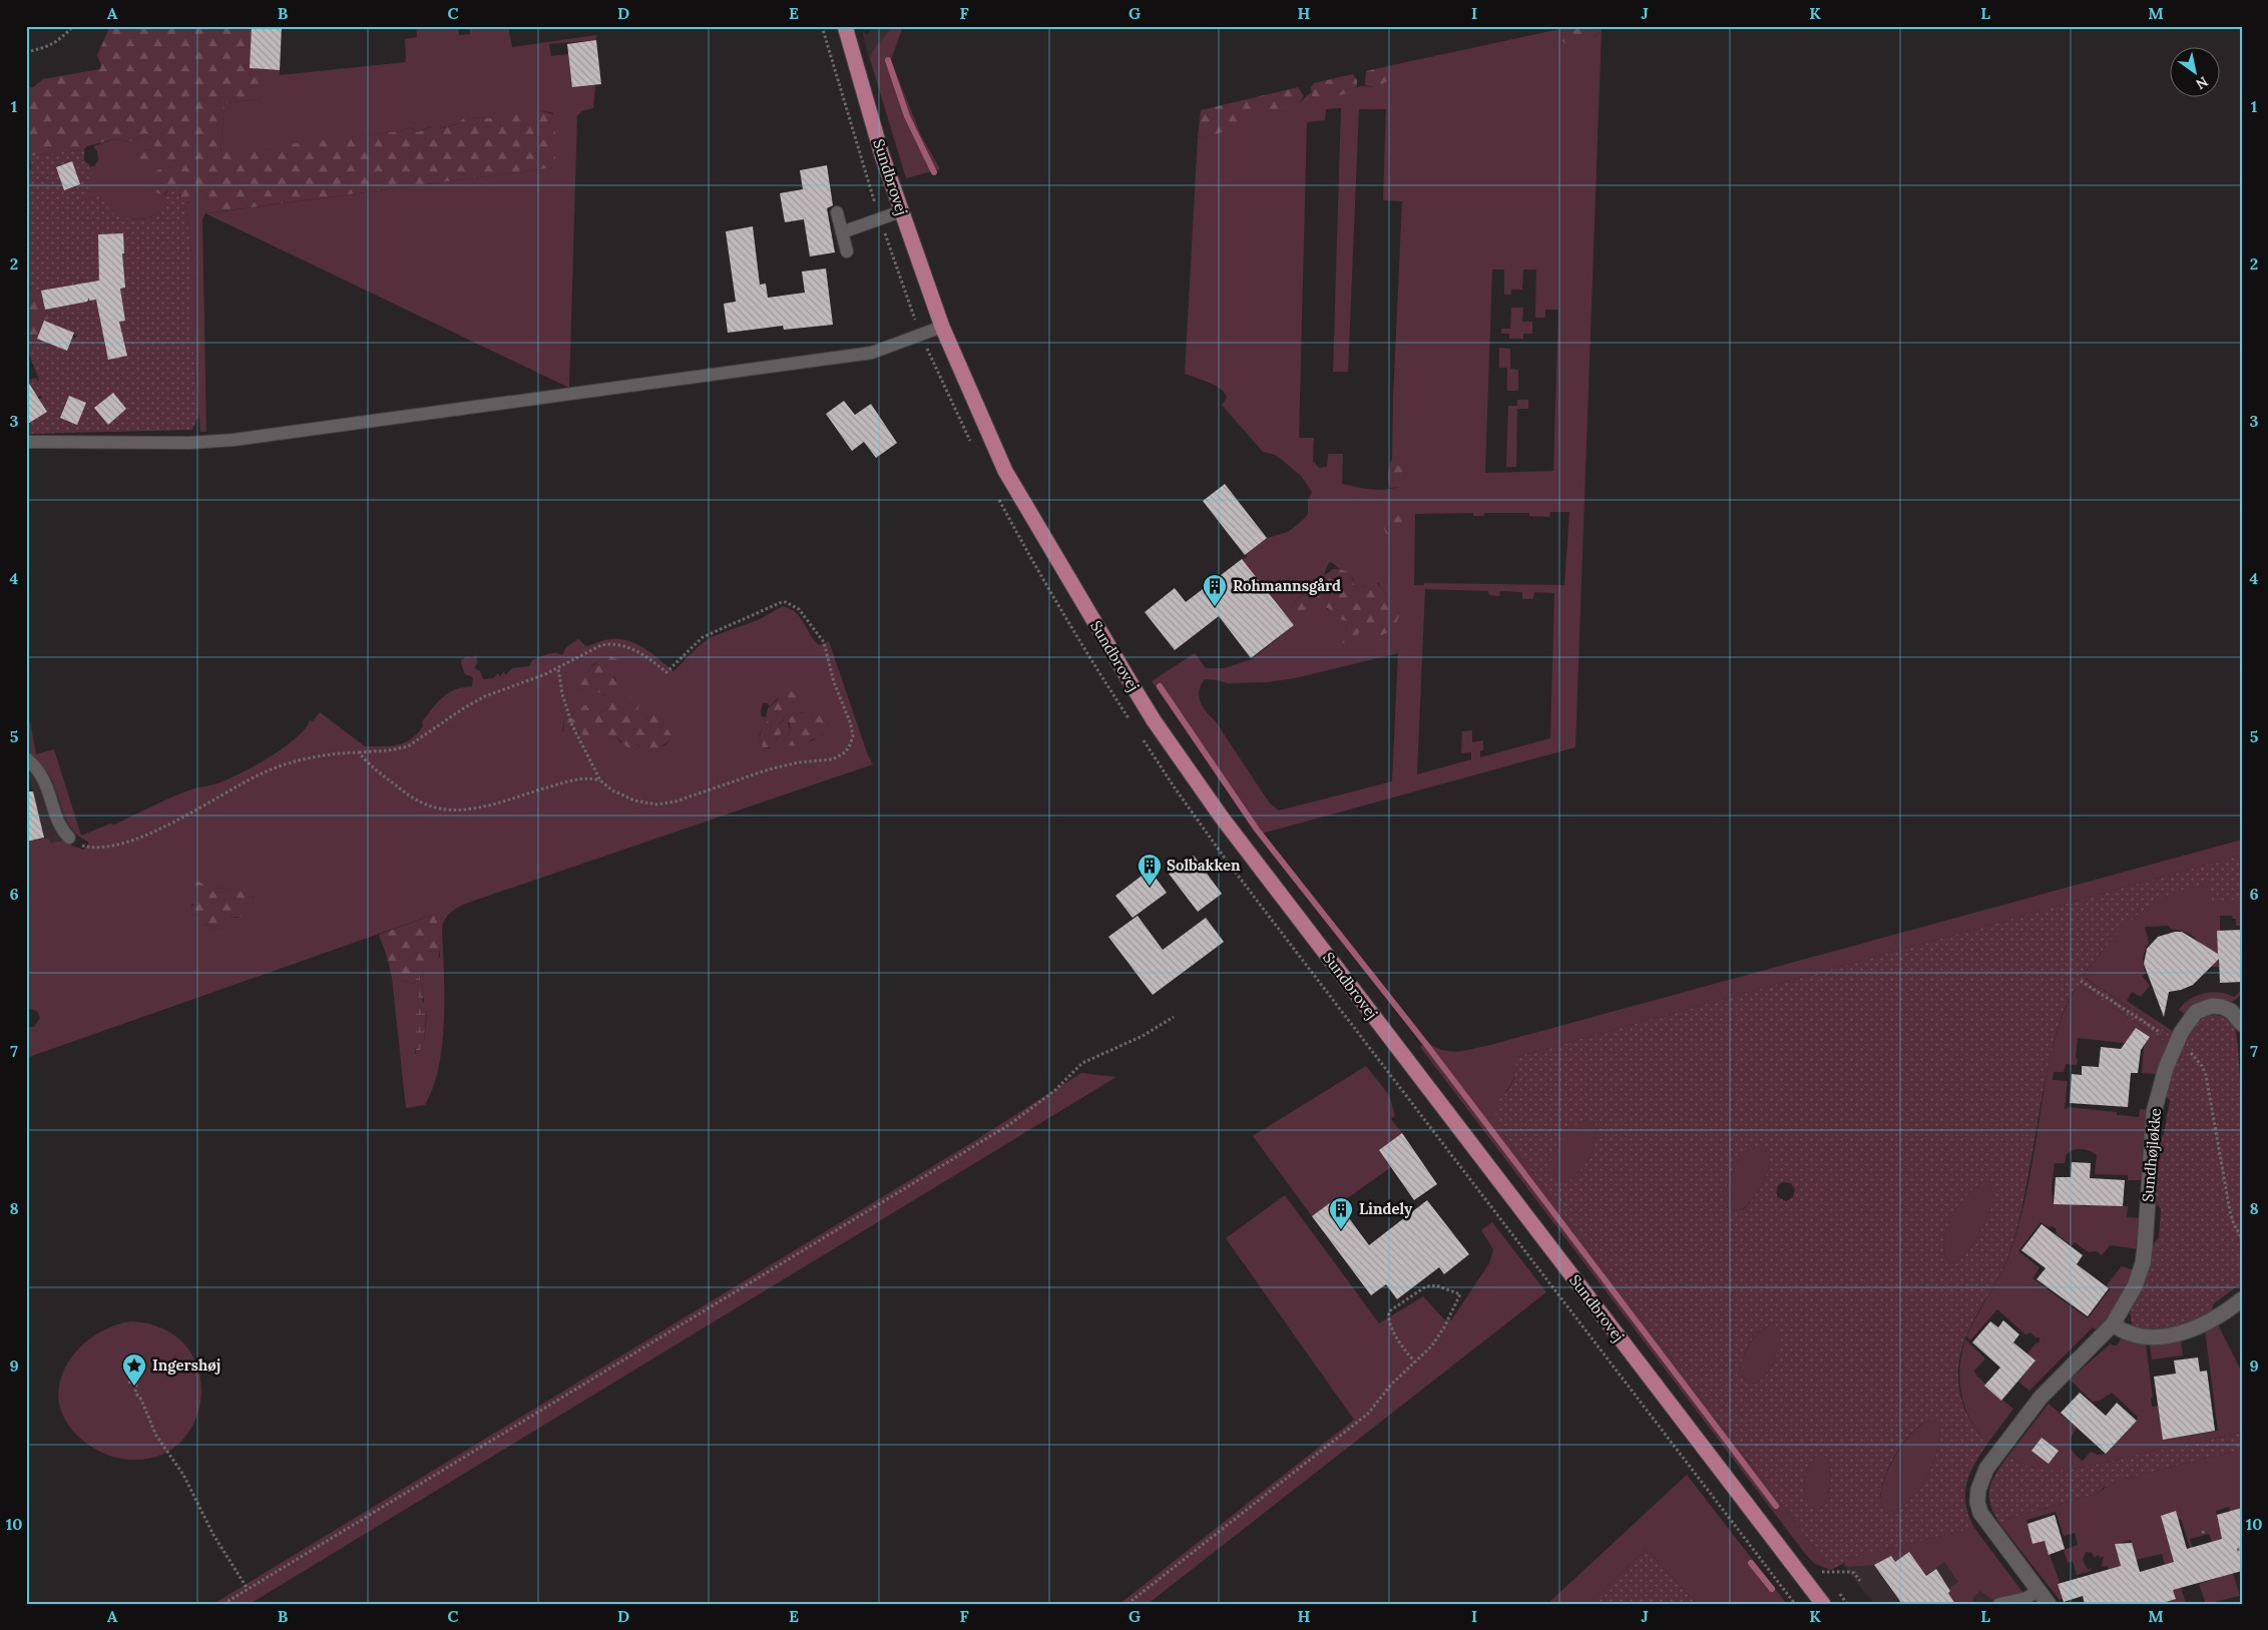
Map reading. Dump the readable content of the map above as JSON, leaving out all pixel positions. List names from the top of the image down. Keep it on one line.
{"streets":{"main road":["Sundbrovej"],"street":["Sundhøjløkke"]},"places":{"building":["Rohmannsgård","Solbakken","Lindely"],"place":["Ingershøj"]},"north":"bottom right","grid":{"columns":["A","B","C","D","E","F","G","H","I","J","K","L","M"],"rows":["1","2","3","4","5","6","7","8","9","10"]}}
